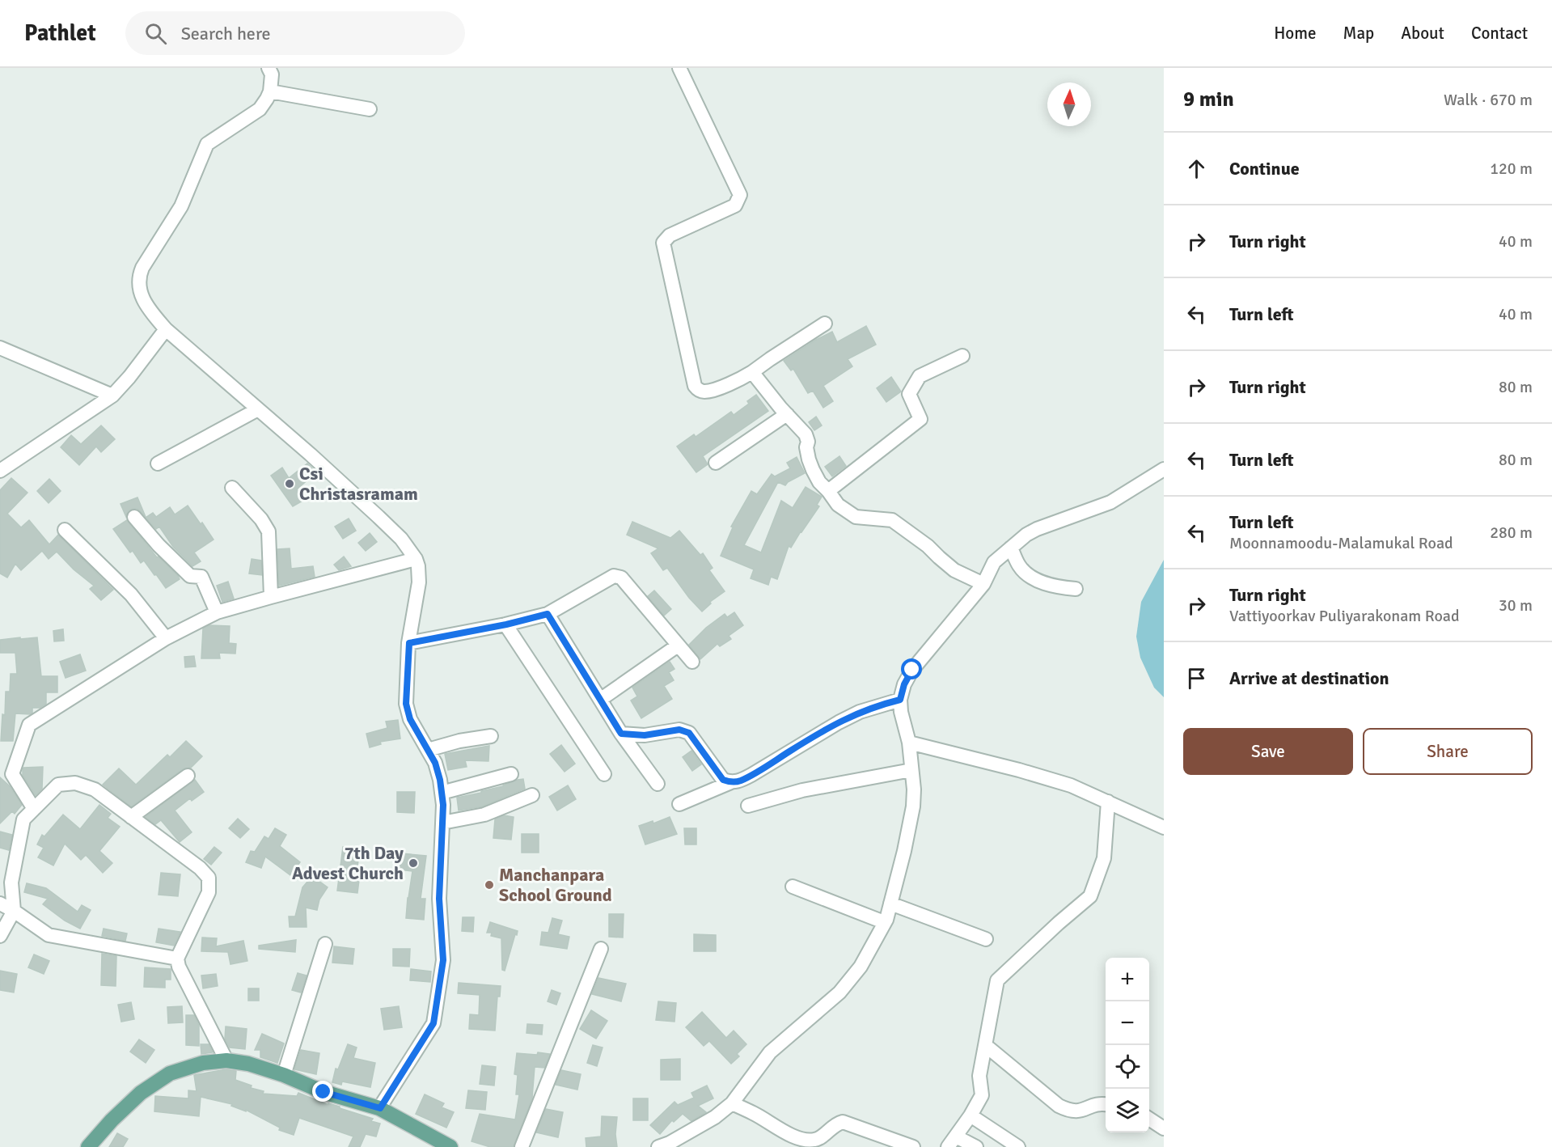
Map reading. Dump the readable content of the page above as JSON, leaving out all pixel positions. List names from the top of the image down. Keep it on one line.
{"places":["Csi Christasramam","7th Day Advest Church","Manchanpara School Ground"],"north":"top","page":{"header":"Pathlet","search":"Search here","nav":["Home","Map","About","Contact"],"heading":["9 min","Walk · 670 m"],"list":[["Continue","120 m"],["Turn right","40 m"],["Turn left","40 m"],["Turn right","80 m"],["Turn left","80 m"],["Turn left","Moonnamoodu-Malamukal Road","280 m"],["Turn right","Vattiyoorkav Puliyarakonam Road","30 m"],"Arrive at destination"],"buttons":["Save","Share"],"map_buttons":["+","−"]}}
